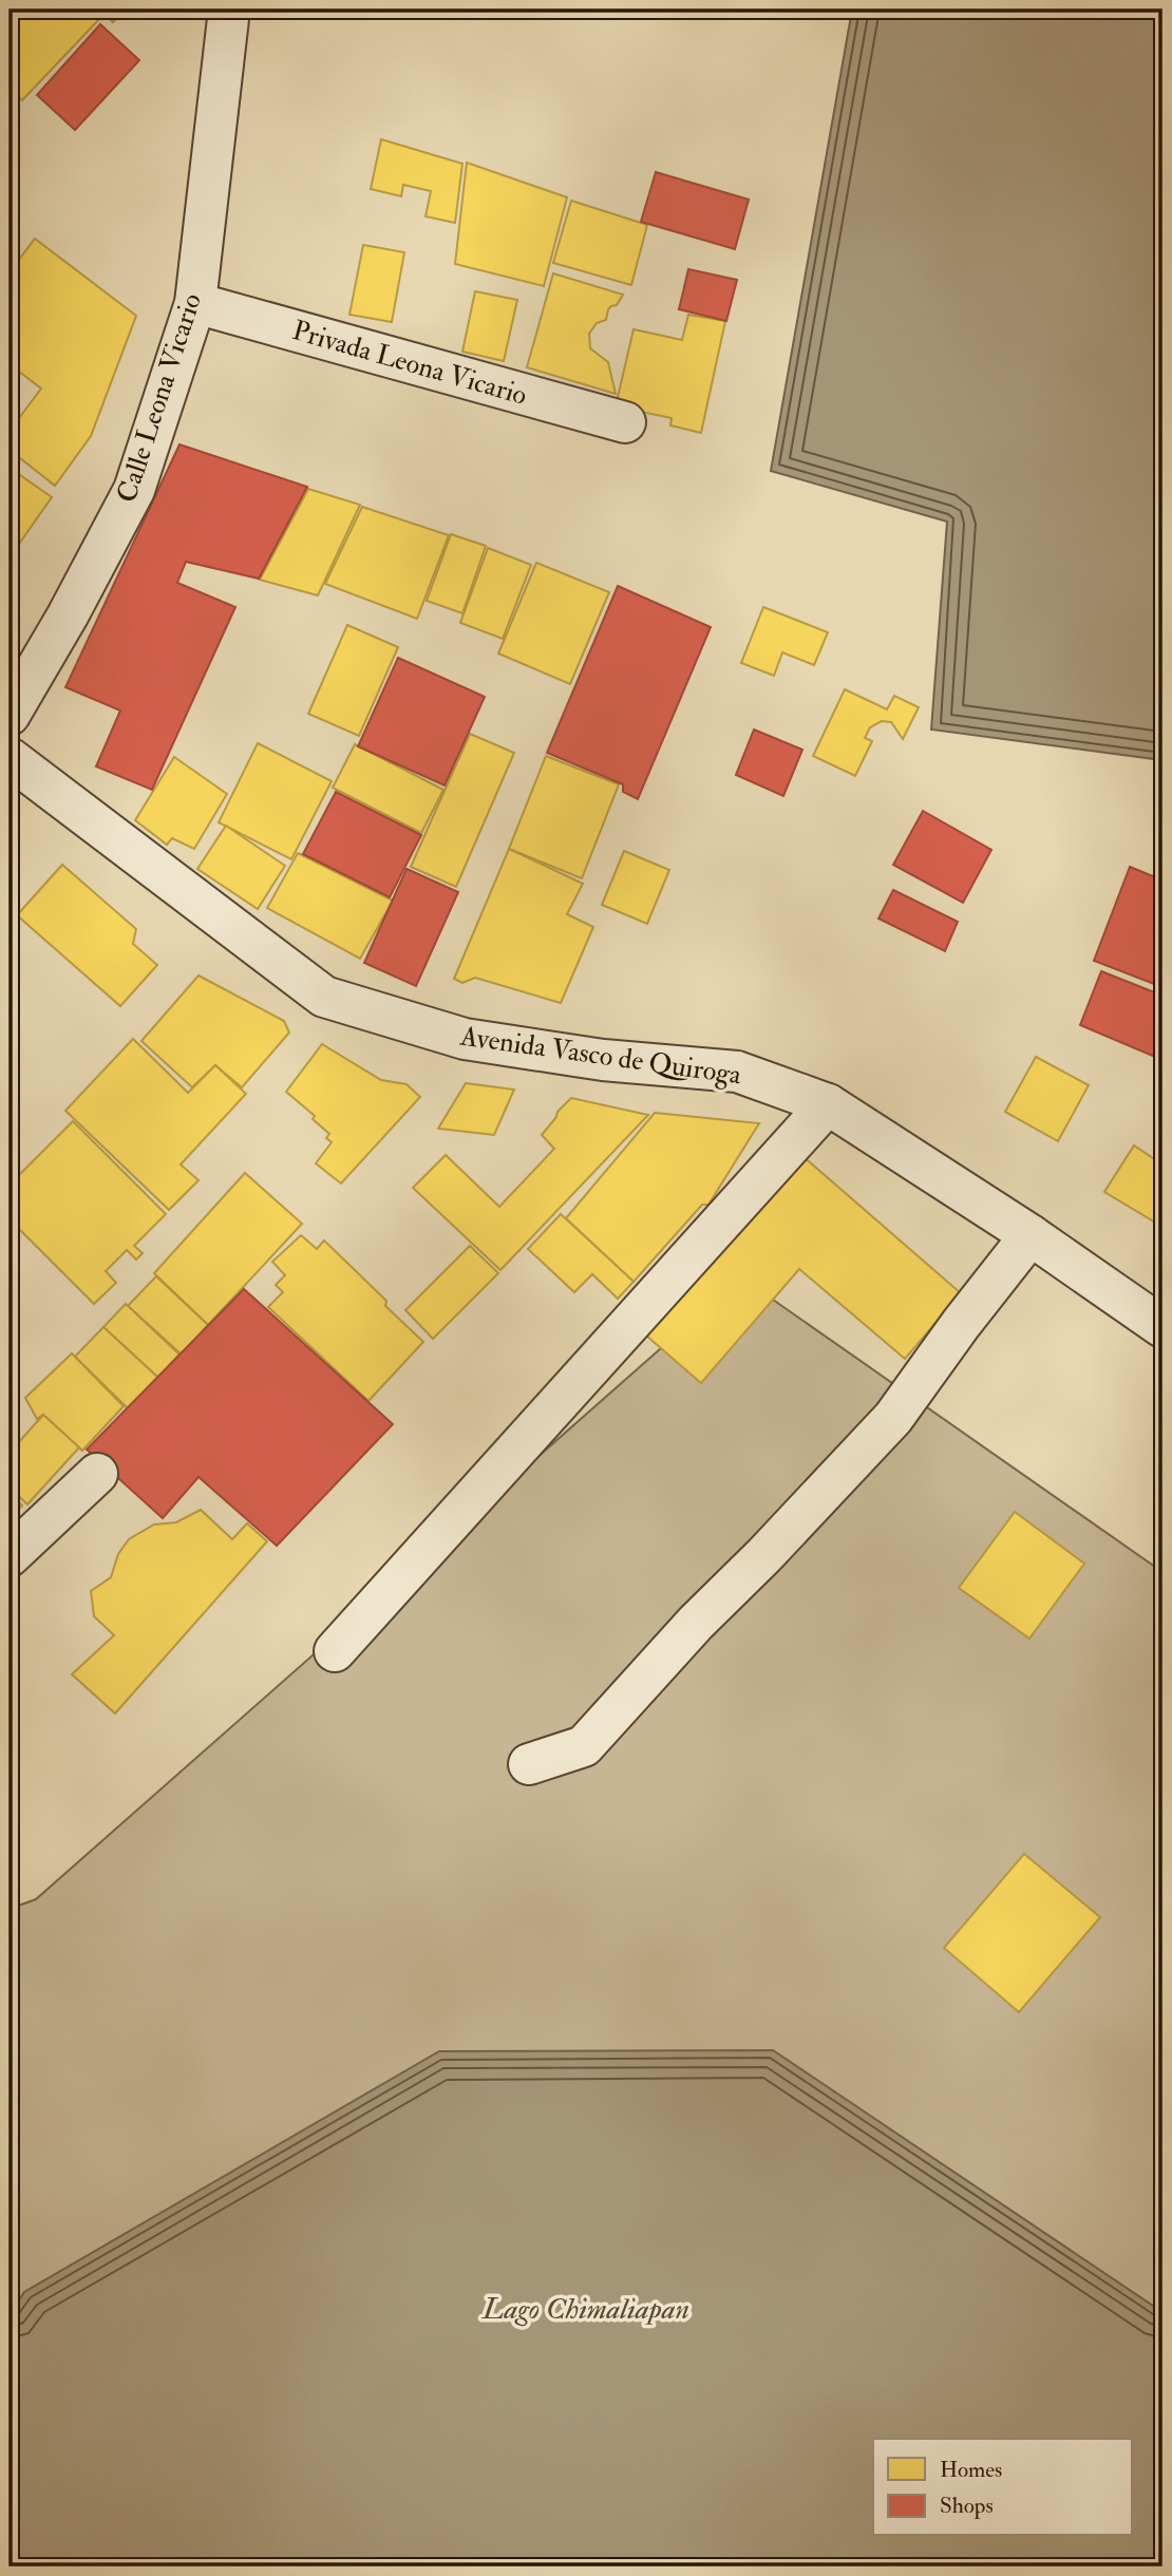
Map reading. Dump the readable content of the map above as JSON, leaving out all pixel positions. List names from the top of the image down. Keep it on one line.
{"streets":{"street":["Privada Leona Vicario","Calle Leona Vicario","Avenida Vasco de Quiroga"]},"crossings":[["Privada Leona Vicario","Calle Leona Vicario"]],"water":["Lago Chimaliapan"],"legend":["Homes","Shops"]}
